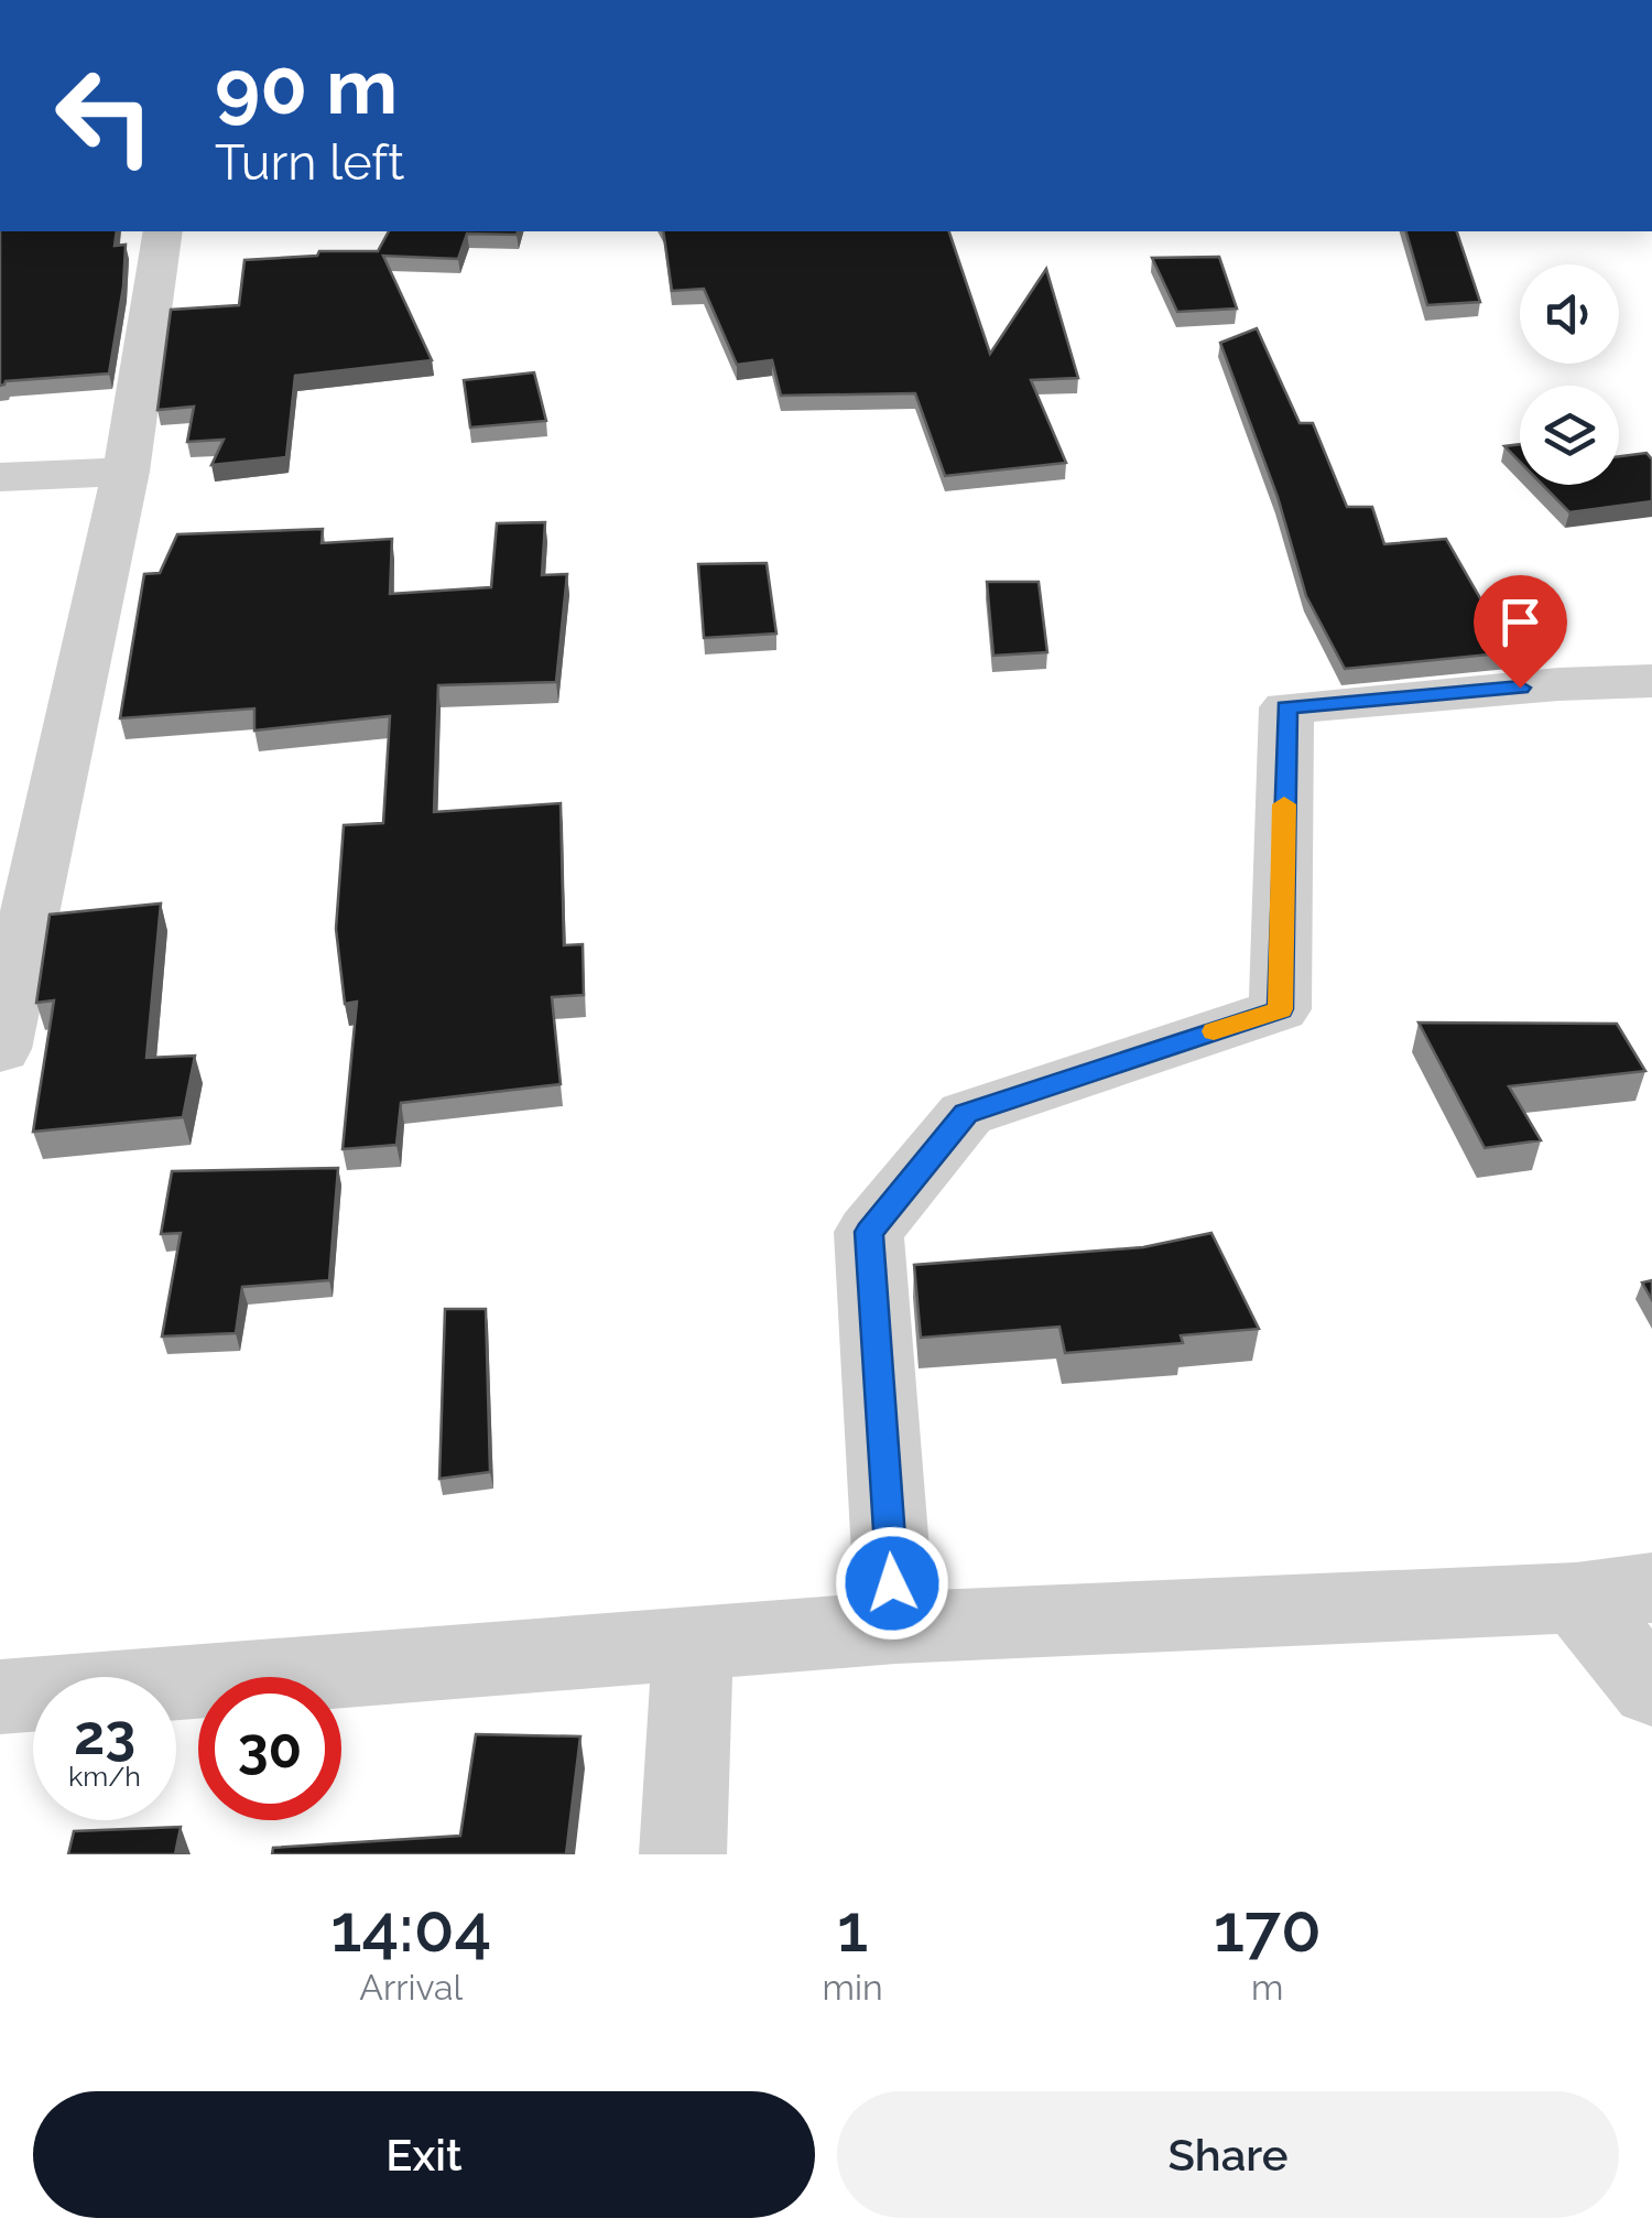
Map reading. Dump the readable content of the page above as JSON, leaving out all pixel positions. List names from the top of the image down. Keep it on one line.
{"page":{"turn":["90 m","Turn left"],"speed":"23 km/h","limit":"30","eta":["14:04","Arrival","1","min","170","m"],"buttons":["Exit","Share"]}}
